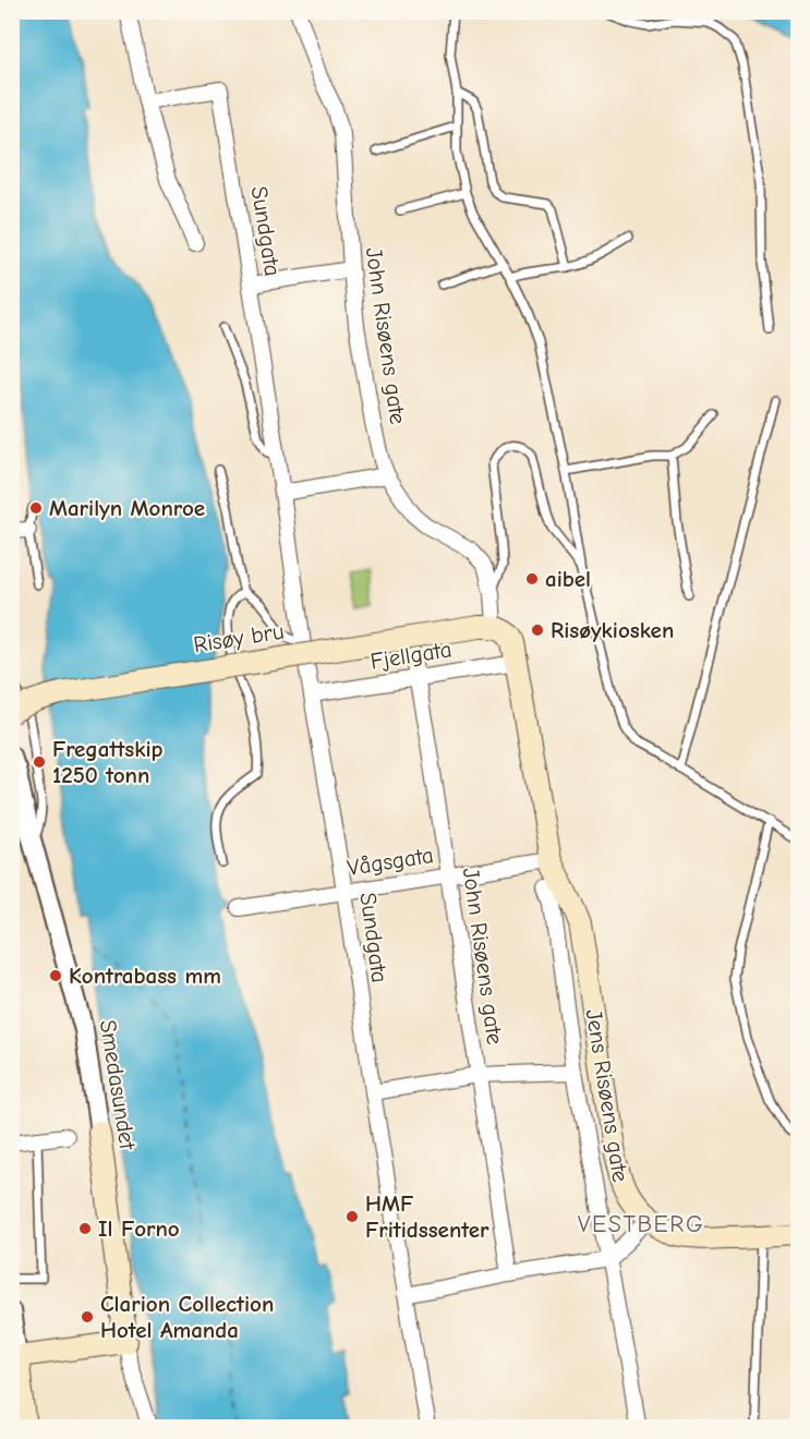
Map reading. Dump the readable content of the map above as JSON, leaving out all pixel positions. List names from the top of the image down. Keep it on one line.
{"streets":{"main road":["Risøy bru","Smedasundet"],"street":["Sundgata","John Risøens gate","Fjellgata","Vågsgata","Jens Risøens gate"]},"crossings":[["Sundgata","Fjellgata"],["Sundgata","Vågsgata"],["John Risøens gate","Risøy bru"],["John Risøens gate","Fjellgata"],["John Risøens gate","Vågsgata"]],"districts":["VESTBERG"],"places":["Marilyn Monroe","aibel","Risøykiosken","Fregattskip 1250 tonn","Kontrabass mm","HMF Fritidssenter","Il Forno","Clarion Collection Hotel Amanda"]}
